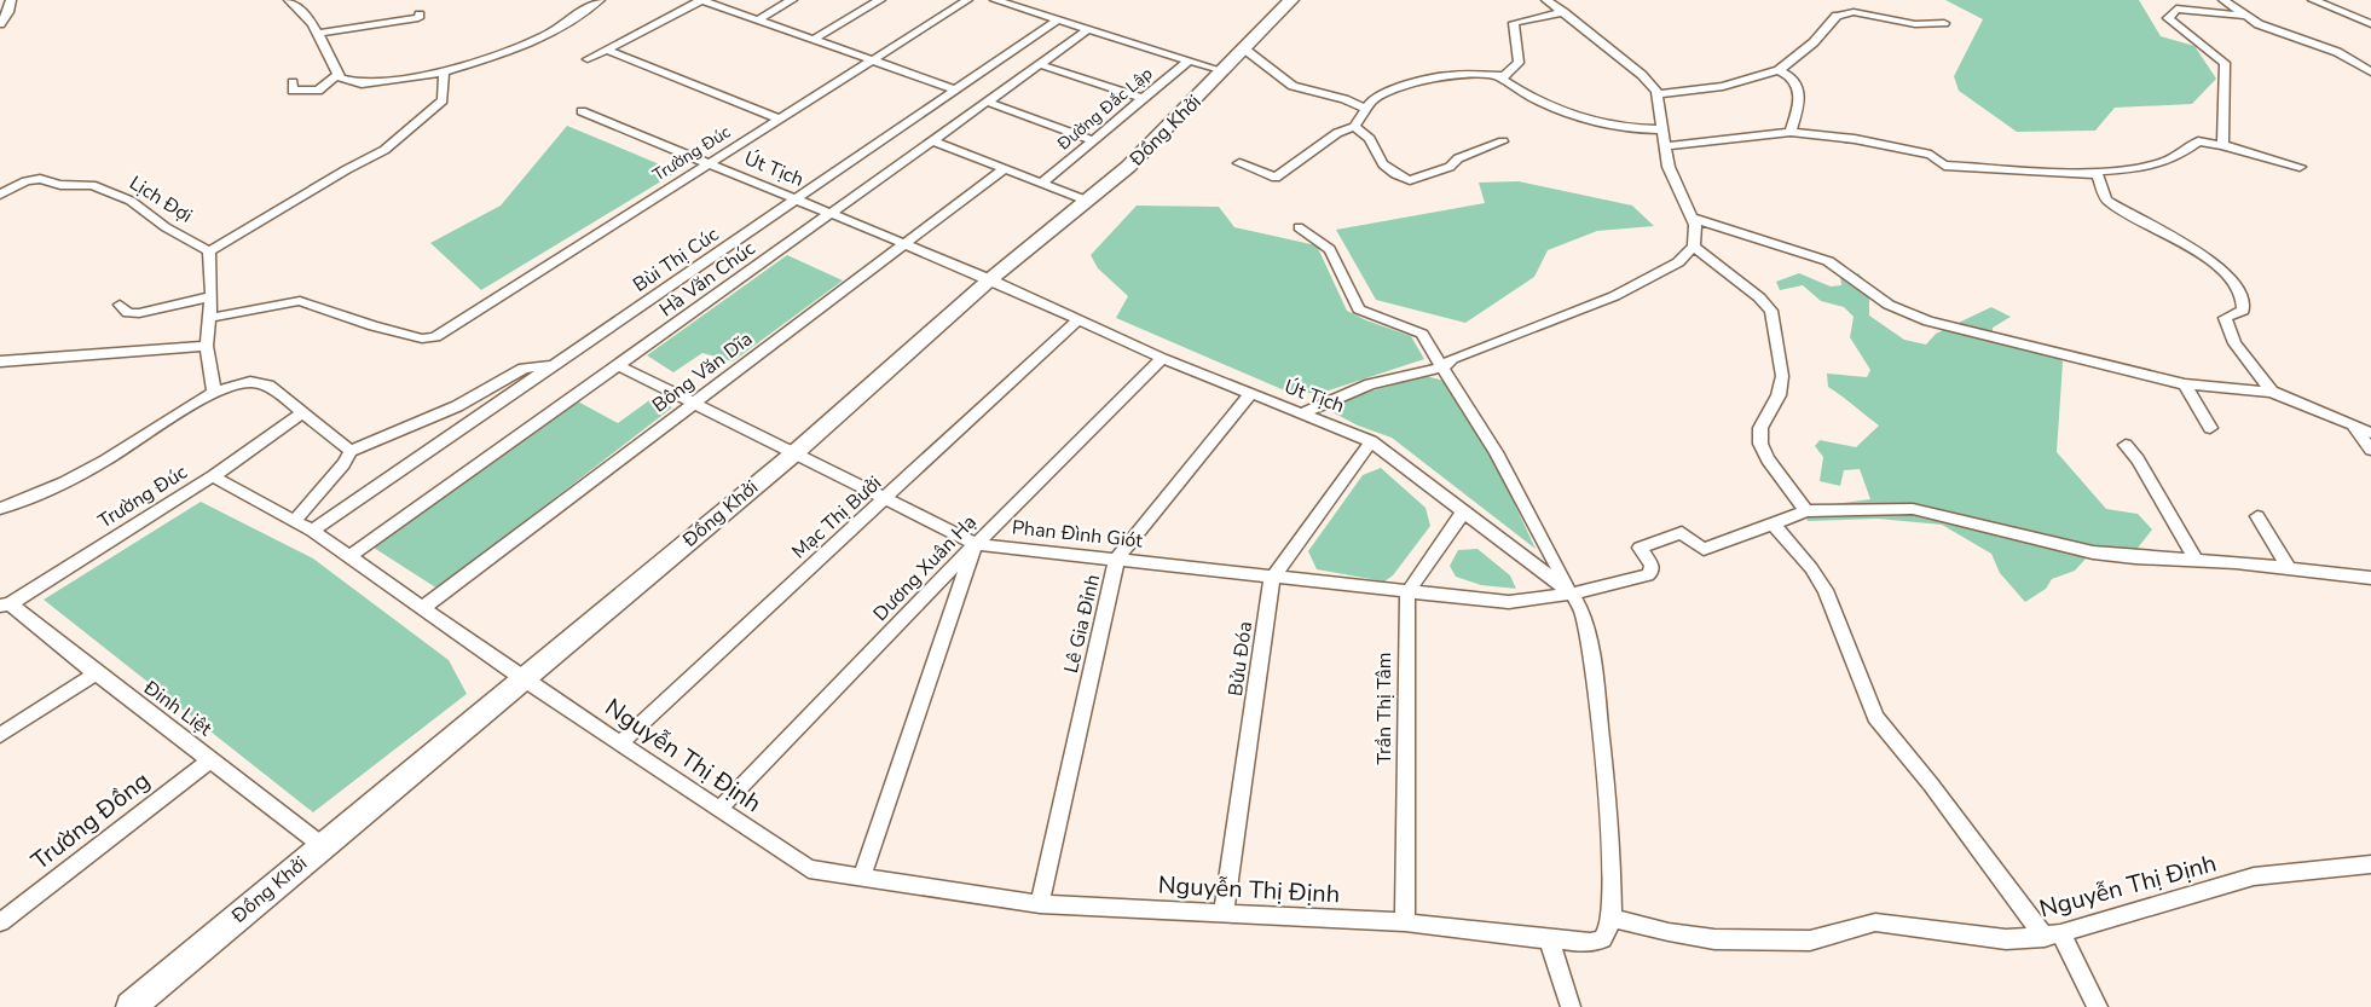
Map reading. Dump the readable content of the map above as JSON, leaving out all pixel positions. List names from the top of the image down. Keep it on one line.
{"streets":{"street":["Đường Đắc Lập","Đồng Khởi","Trường Đúc","Út Tịch","Lịch Đợi","Bùi Thị Cúc","Hà Văn Chúc","Bông Văn Dĩa","Mạc Thị Bưởi","Phan Đình Giót","Dương Xuân Hạ","Lê Gia Đỉnh","Bửu Đóa","Đinh Liệt","Trần Thị Tâm","Nguyễn Thị Định","Trường Đồng"]},"crossings":[["Đồng Khởi","Út Tịch"],["Đồng Khởi","Phan Đình Giót"],["Đồng Khởi","Đinh Liệt"],["Đồng Khởi","Nguyễn Thị Định"],["Trường Đúc","Út Tịch"],["Trường Đúc","Đinh Liệt"],["Trường Đúc","Nguyễn Thị Định"],["Út Tịch","Bùi Thị Cúc"],["Út Tịch","Hà Văn Chúc"],["Út Tịch","Bông Văn Dĩa"],["Út Tịch","Mạc Thị Bưởi"],["Út Tịch","Phan Đình Giót"],["Út Tịch","Dương Xuân Hạ"],["Út Tịch","Lê Gia Đỉnh"],["Út Tịch","Bửu Đóa"],["Bùi Thị Cúc","Nguyễn Thị Định"],["Hà Văn Chúc","Phan Đình Giót"],["Hà Văn Chúc","Nguyễn Thị Định"],["Bông Văn Dĩa","Phan Đình Giót"],["Bông Văn Dĩa","Nguyễn Thị Định"],["Mạc Thị Bưởi","Phan Đình Giót"],["Mạc Thị Bưởi","Nguyễn Thị Định"],["Phan Đình Giót","Dương Xuân Hạ"],["Phan Đình Giót","Lê Gia Đỉnh"],["Phan Đình Giót","Bửu Đóa"],["Phan Đình Giót","Trần Thị Tâm"],["Dương Xuân Hạ","Nguyễn Thị Định"],["Lê Gia Đỉnh","Nguyễn Thị Định"],["Bửu Đóa","Nguyễn Thị Định"],["Đinh Liệt","Trường Đồng"],["Trần Thị Tâm","Nguyễn Thị Định"]]}
